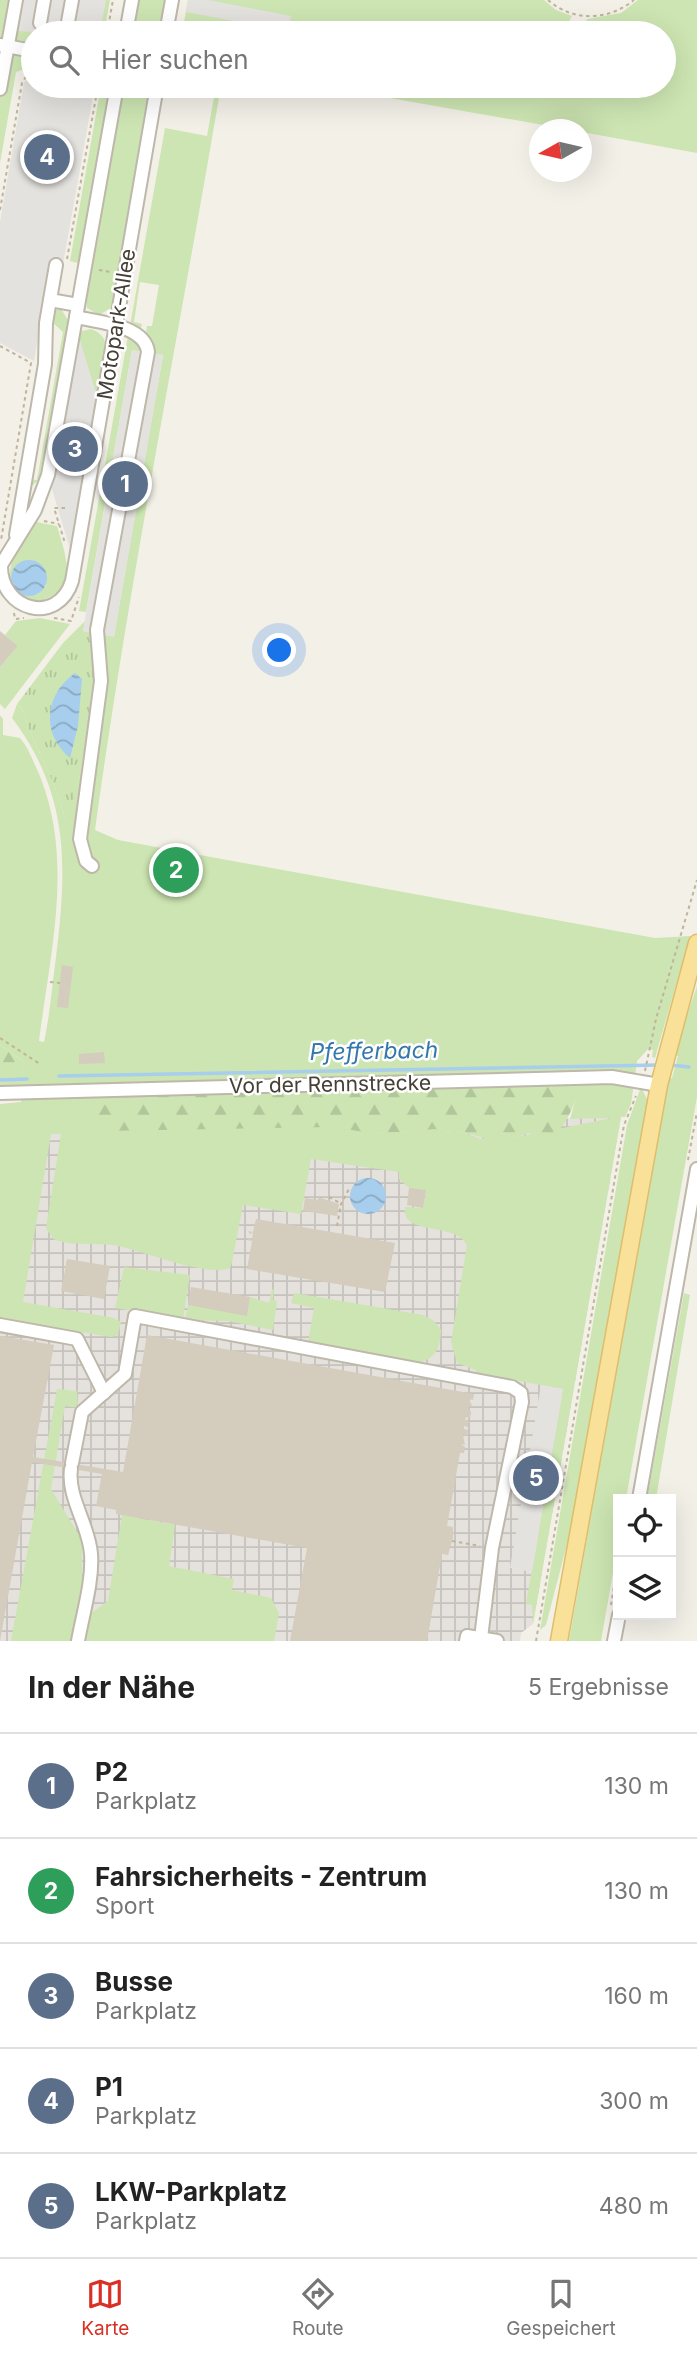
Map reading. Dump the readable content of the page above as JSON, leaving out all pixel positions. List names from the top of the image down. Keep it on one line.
{"streets":{"street":["Motopark-Allee","Vor der Rennstrecke"]},"water":["Pfefferbach"],"north":"left","page":{"search":"Hier suchen","pins":["4","3","1","2","5"],"heading":["In der Nähe","5 Ergebnisse"],"list":[{"mark":"1","name":"P2","note":"Parkplatz","value":"130 m"},{"mark":"2","name":"Fahrsicherheits - Zentrum","note":"Sport","value":"130 m"},{"mark":"3","name":"Busse","note":"Parkplatz","value":"160 m"},{"mark":"4","name":"P1","note":"Parkplatz","value":"300 m"},{"mark":"5","name":"LKW-Parkplatz","note":"Parkplatz","value":"480 m"}],"nav":["Karte","Route","Gespeichert"]}}
